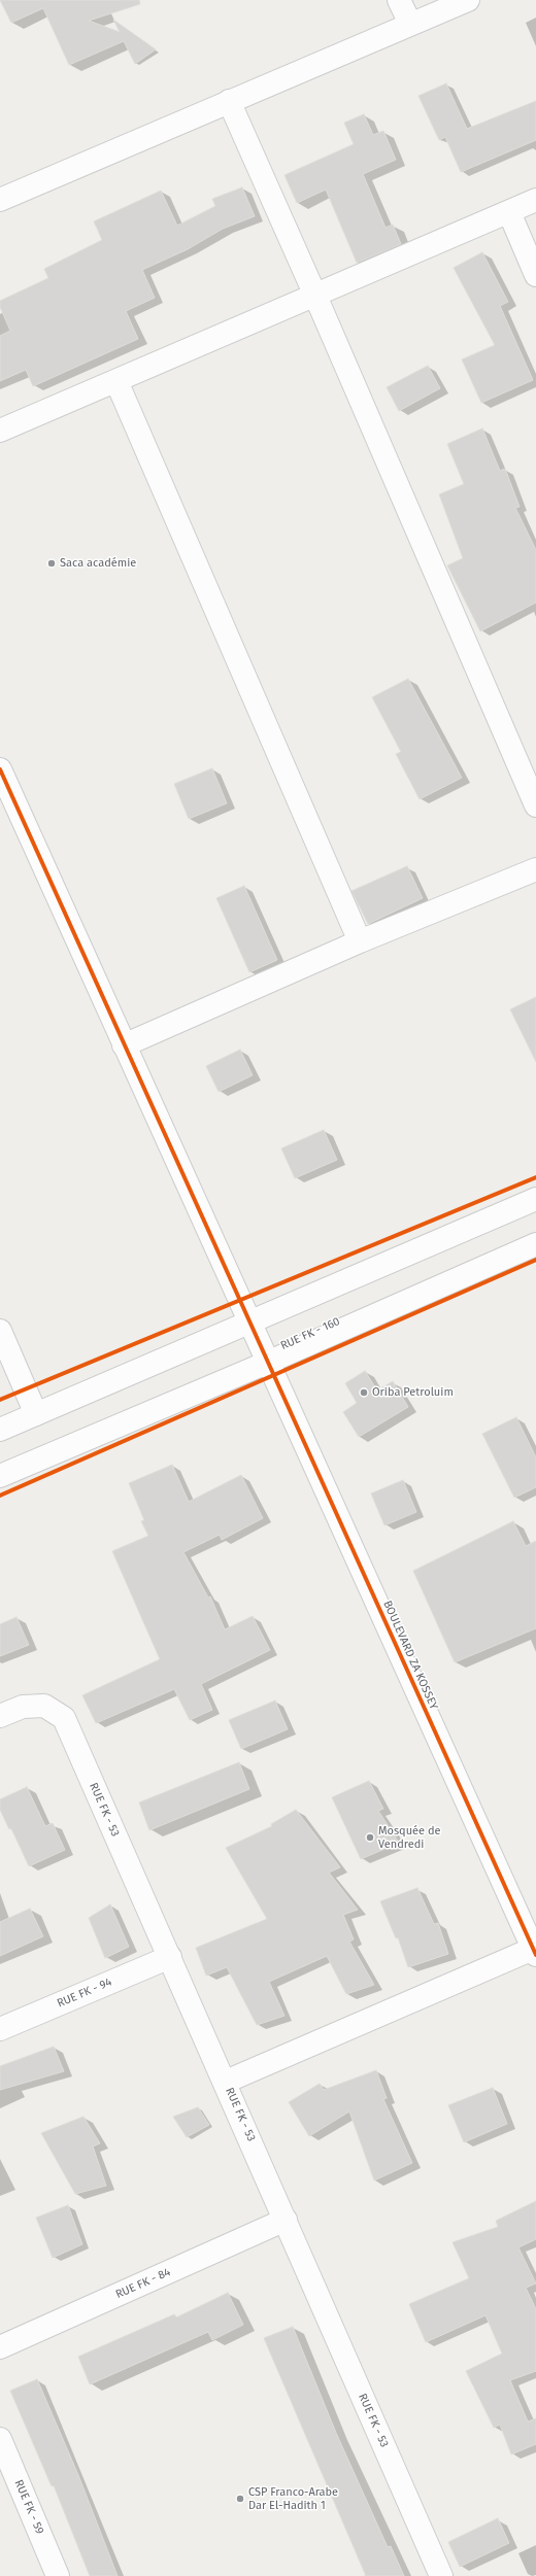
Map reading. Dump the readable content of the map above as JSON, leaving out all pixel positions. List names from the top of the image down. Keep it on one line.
{"streets":{"street":["RUE FK - 160","BOULEVARD ZA KOSSEY","RUE FK - 53","RUE FK - 94","RUE FK - 84","RUE FK - 59"]},"crossings":[["RUE FK - 160","BOULEVARD ZA KOSSEY"],["RUE FK - 53","RUE FK - 94"],["RUE FK - 53","RUE FK - 84"]],"places":["Saca académie","Oriba Petroluim","Mosquée de Vendredi","CSP Franco-Arabe Dar El-Hadith 1"]}
